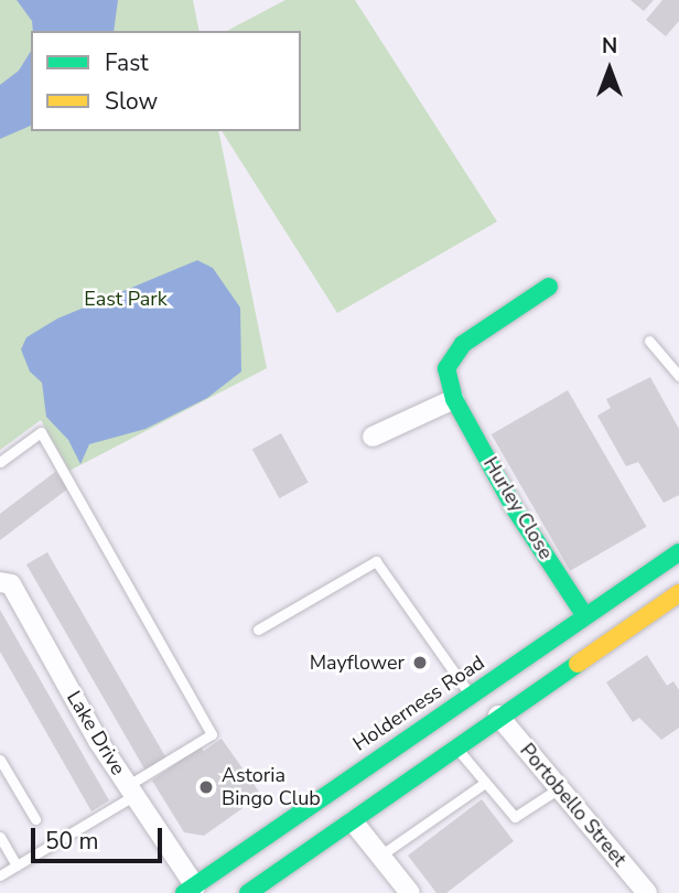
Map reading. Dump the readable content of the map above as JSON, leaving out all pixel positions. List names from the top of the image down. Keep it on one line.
{"streets":{"main road":["Hurley Close","Holderness Road"],"street":["Lake Drive","Portobello Street"]},"crossings":[["Hurley Close","Holderness Road"],["Holderness Road","Lake Drive"],["Holderness Road","Portobello Street"]],"parks":["East Park"],"places":["Mayflower","Astoria Bingo Club"],"legend":["Fast","Slow"],"scale_bar":"50 m","north":"top"}
